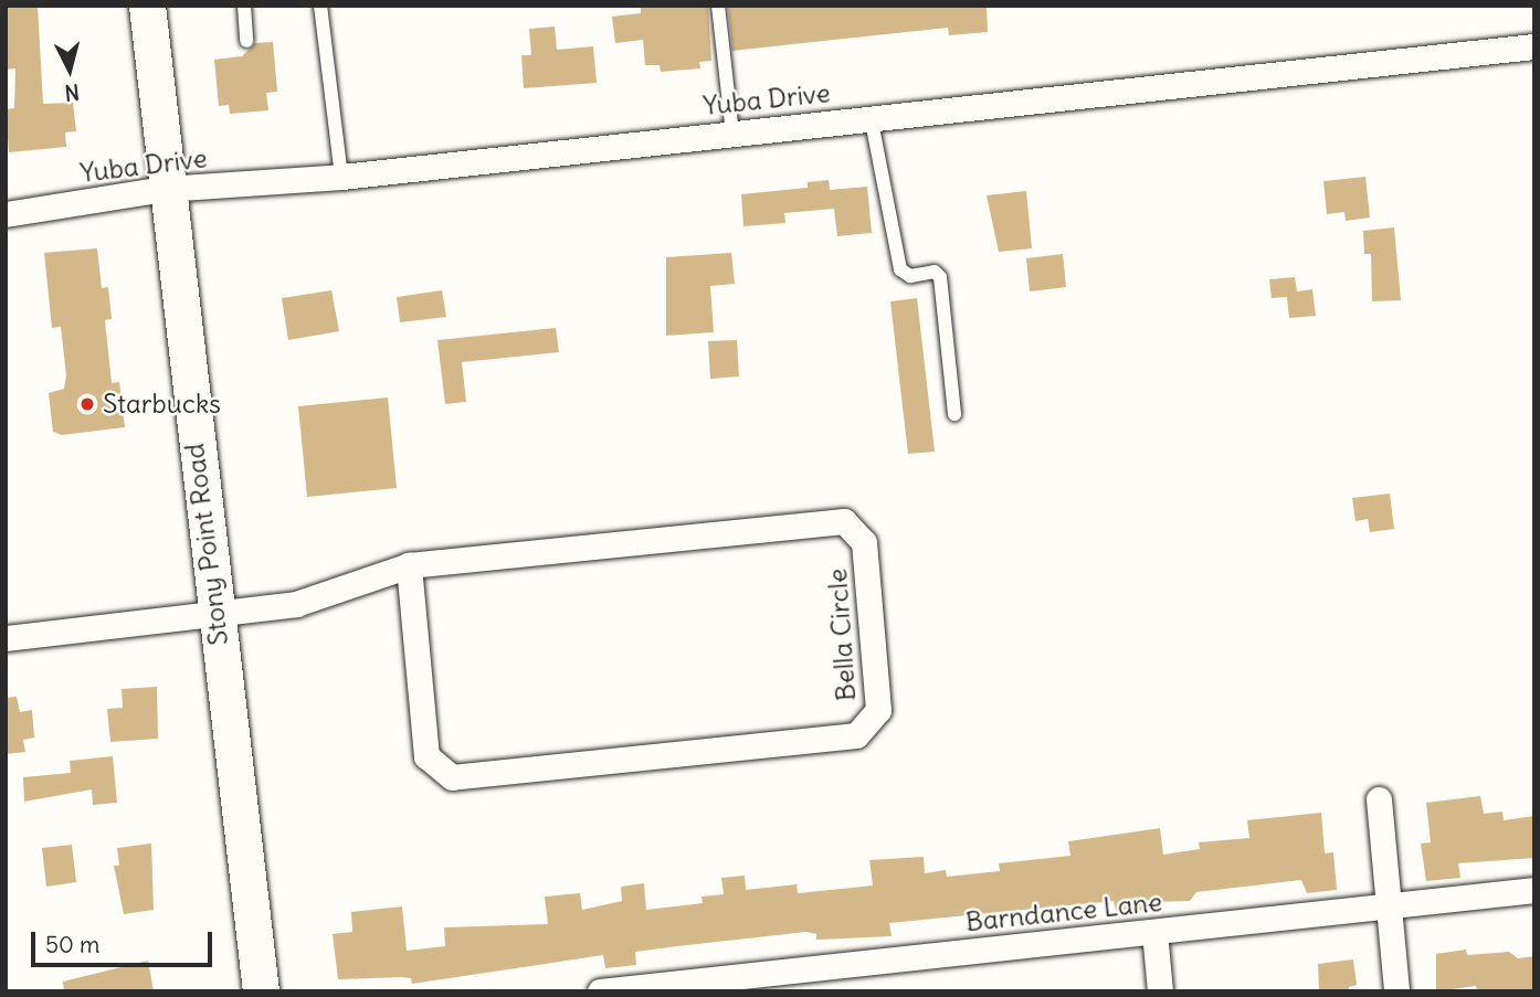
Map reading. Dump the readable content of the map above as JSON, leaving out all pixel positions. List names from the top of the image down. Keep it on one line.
{"streets":{"main road":["Stony Point Road"],"street":["Yuba Drive","Bella Circle","Barndance Lane"]},"crossings":[["Yuba Drive","Stony Point Road"],["Stony Point Road","Bella Circle"]],"places":["Starbucks"],"scale_bar":"50 m","north":"bottom"}
